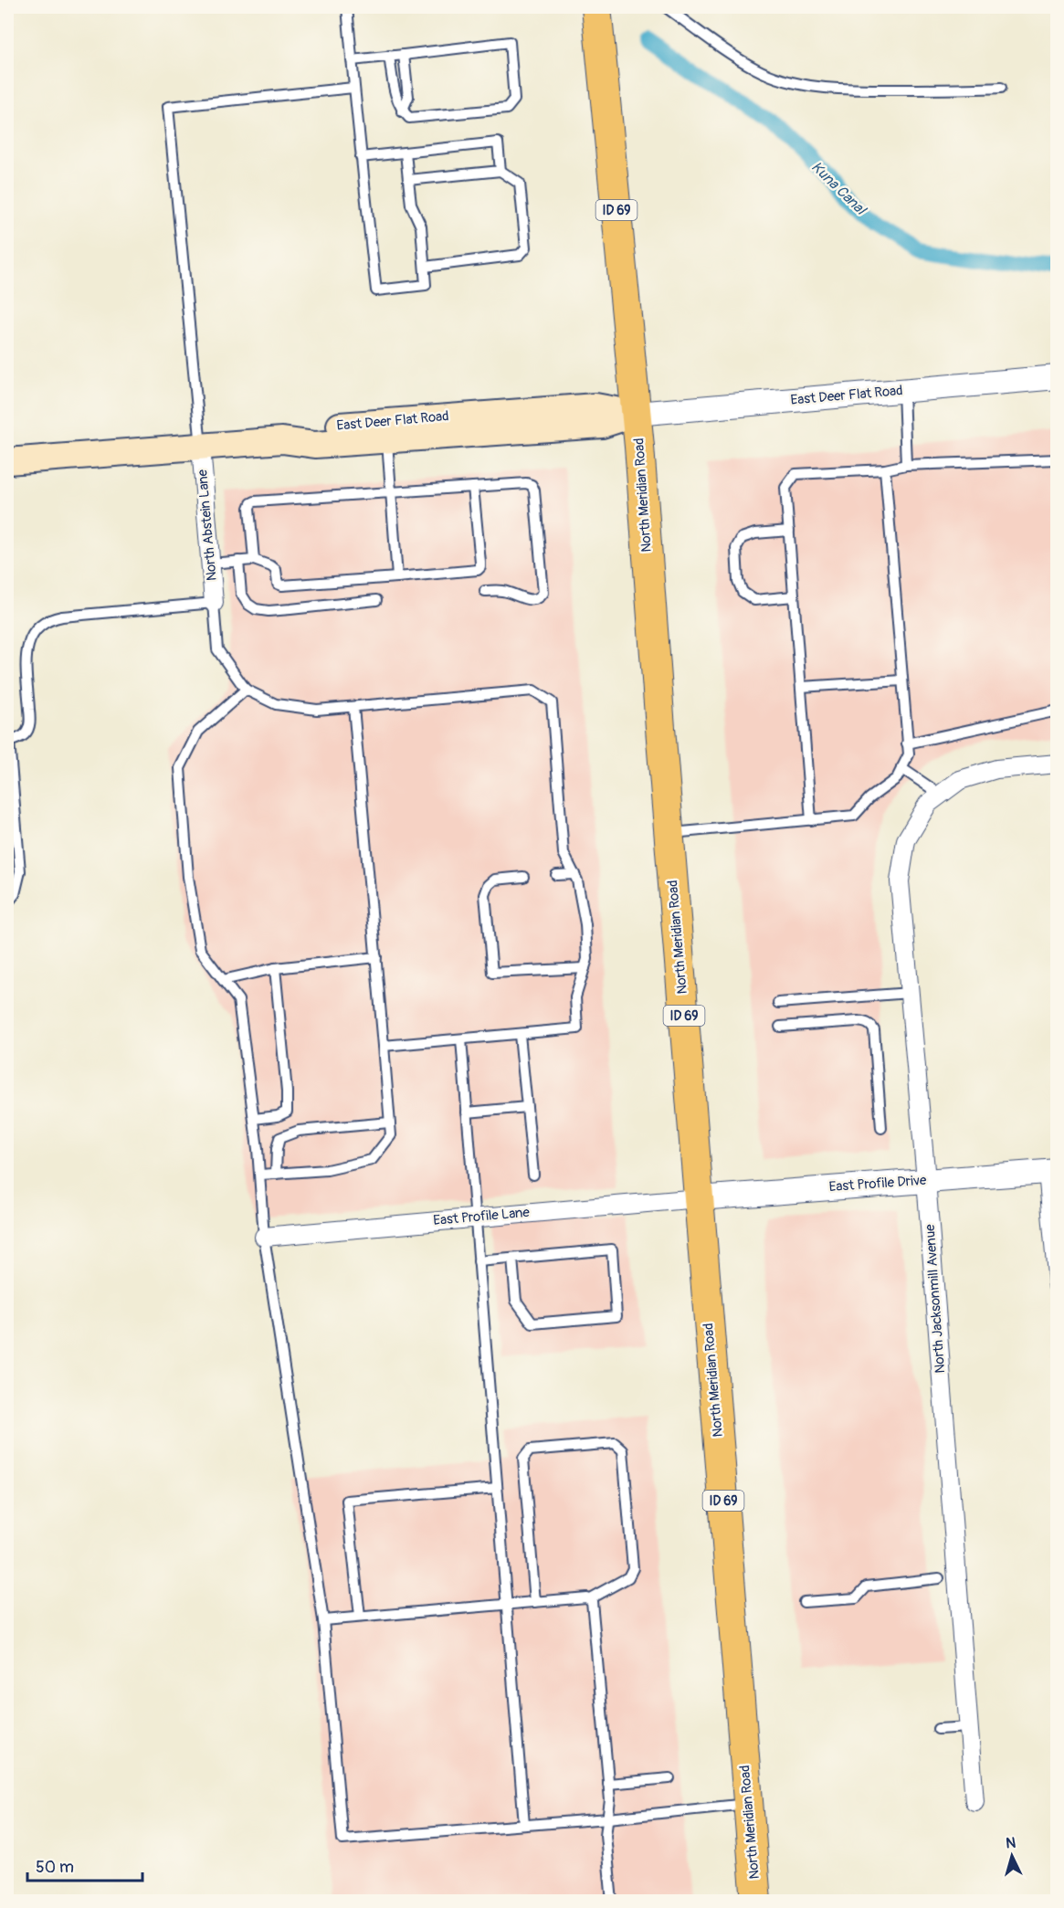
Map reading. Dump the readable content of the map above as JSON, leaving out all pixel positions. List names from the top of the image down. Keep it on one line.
{"streets":{"main road":["ID 69","East Deer Flat Road","North Meridian Road"],"street":["North Abstein Lane","East Profile Drive","East Profile Lane","North Jacksonmill Avenue"]},"crossings":[["East Deer Flat Road","North Meridian Road"],["East Deer Flat Road","North Abstein Lane"],["North Meridian Road","East Profile Drive"],["North Meridian Road","East Profile Lane"],["East Profile Drive","East Profile Lane"],["East Profile Drive","North Jacksonmill Avenue"]],"water":["Kuna Canal"],"scale_bar":"50 m","north":"top"}
